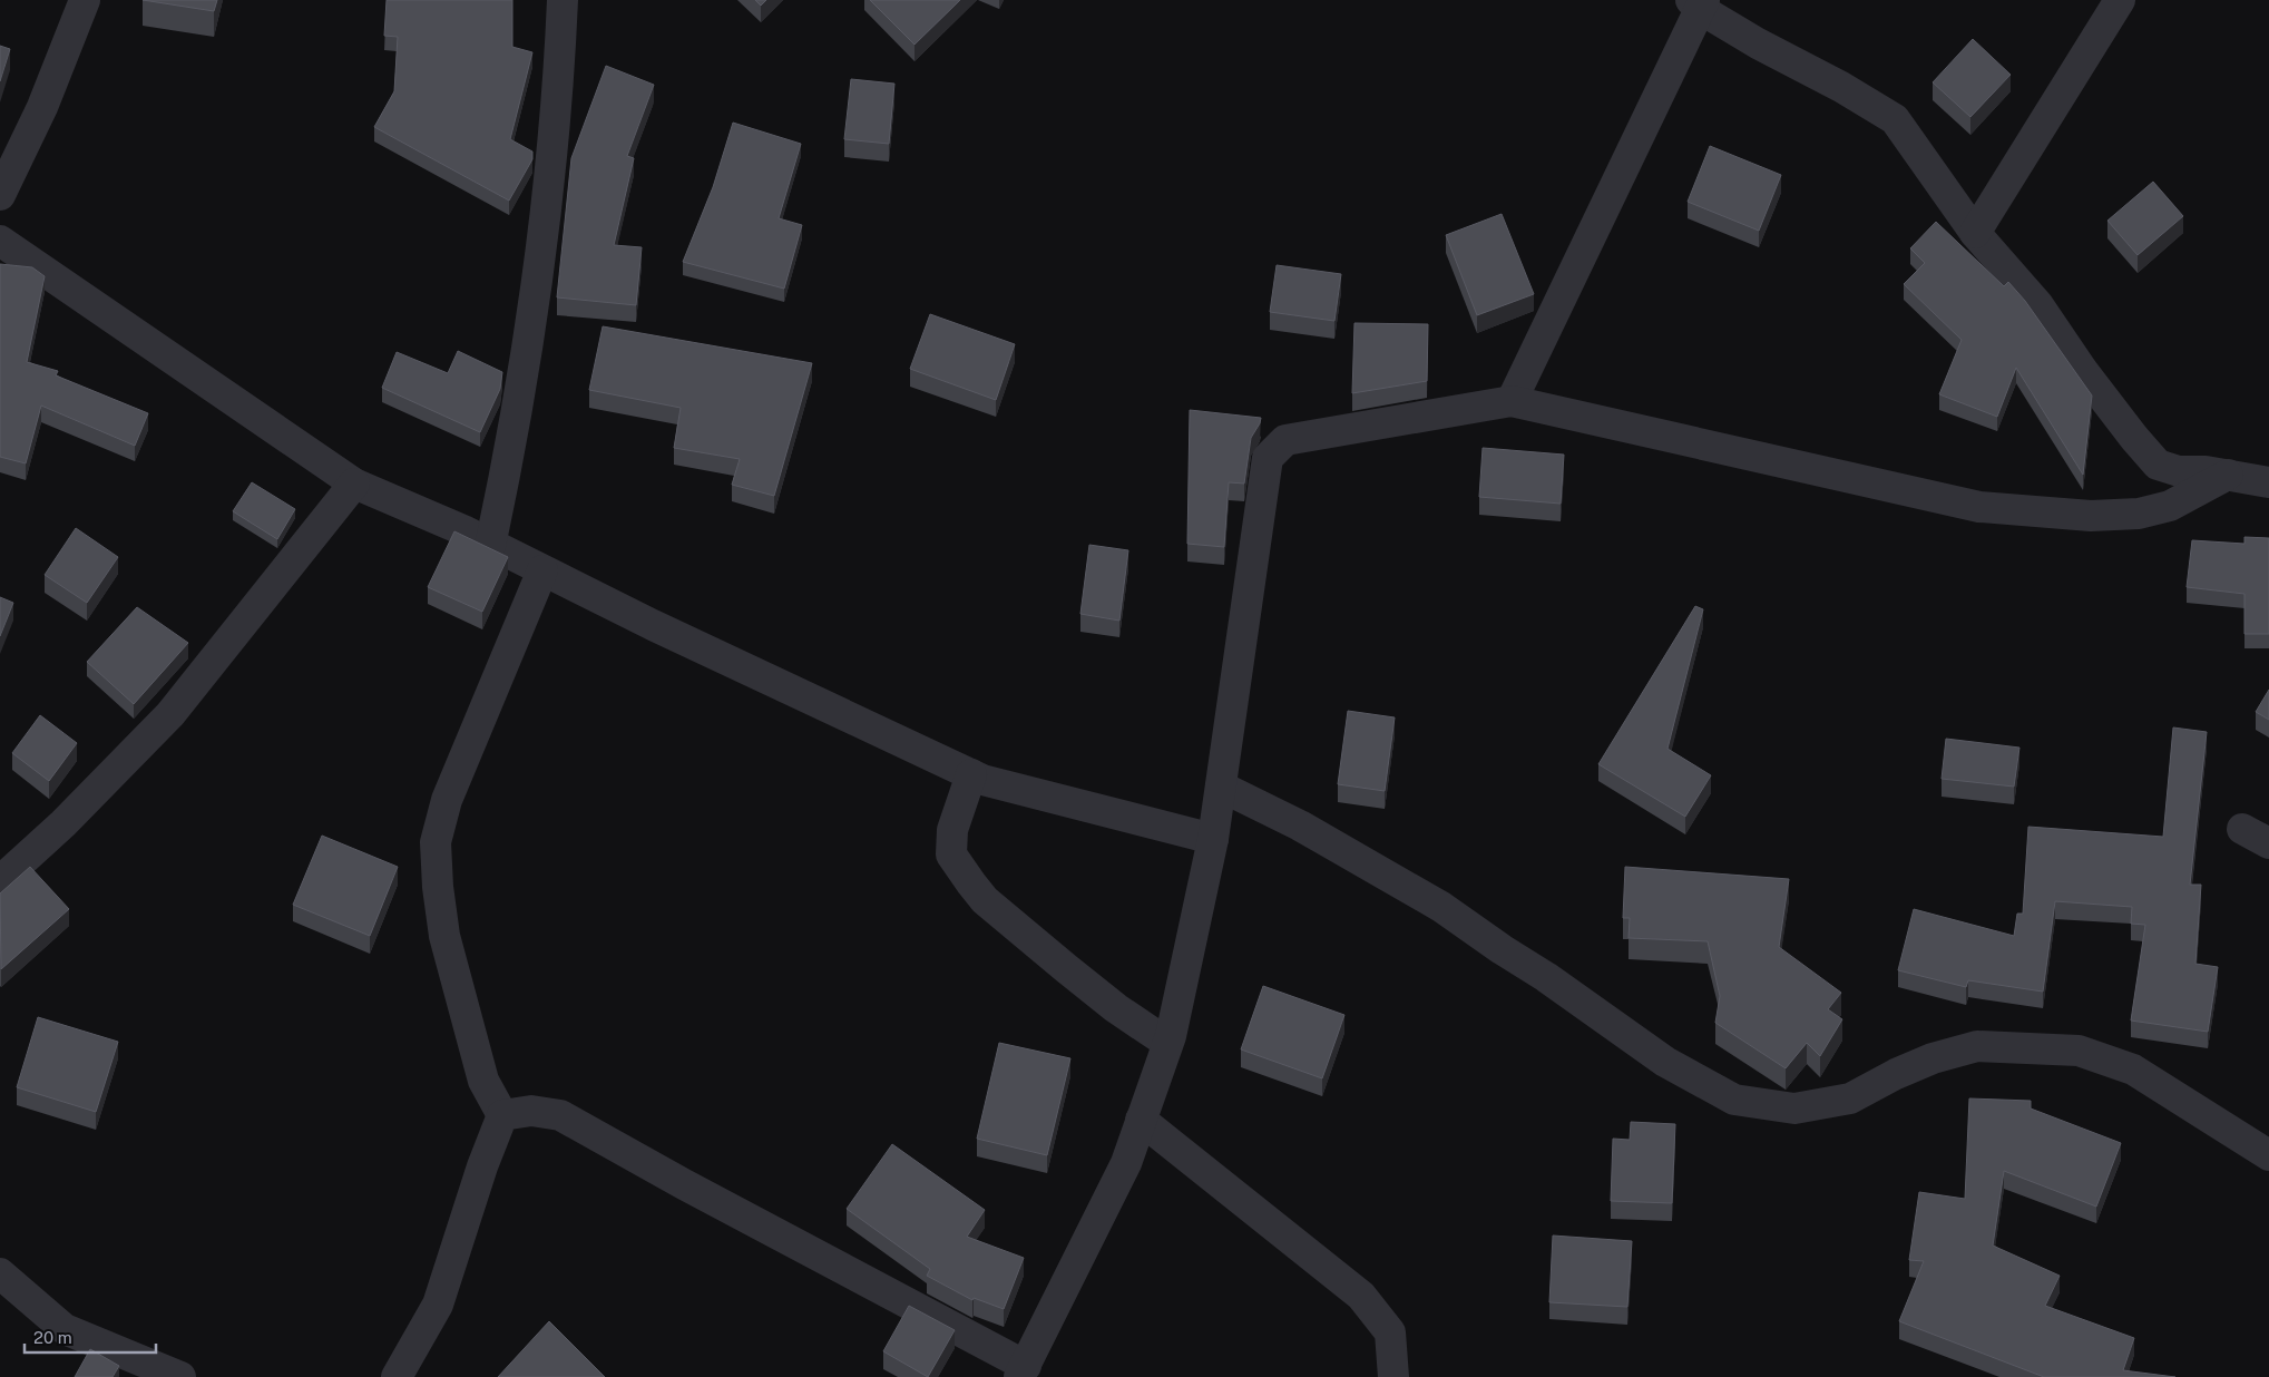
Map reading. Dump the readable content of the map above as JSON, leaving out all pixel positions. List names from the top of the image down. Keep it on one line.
{"scale_bar":"20 m"}
